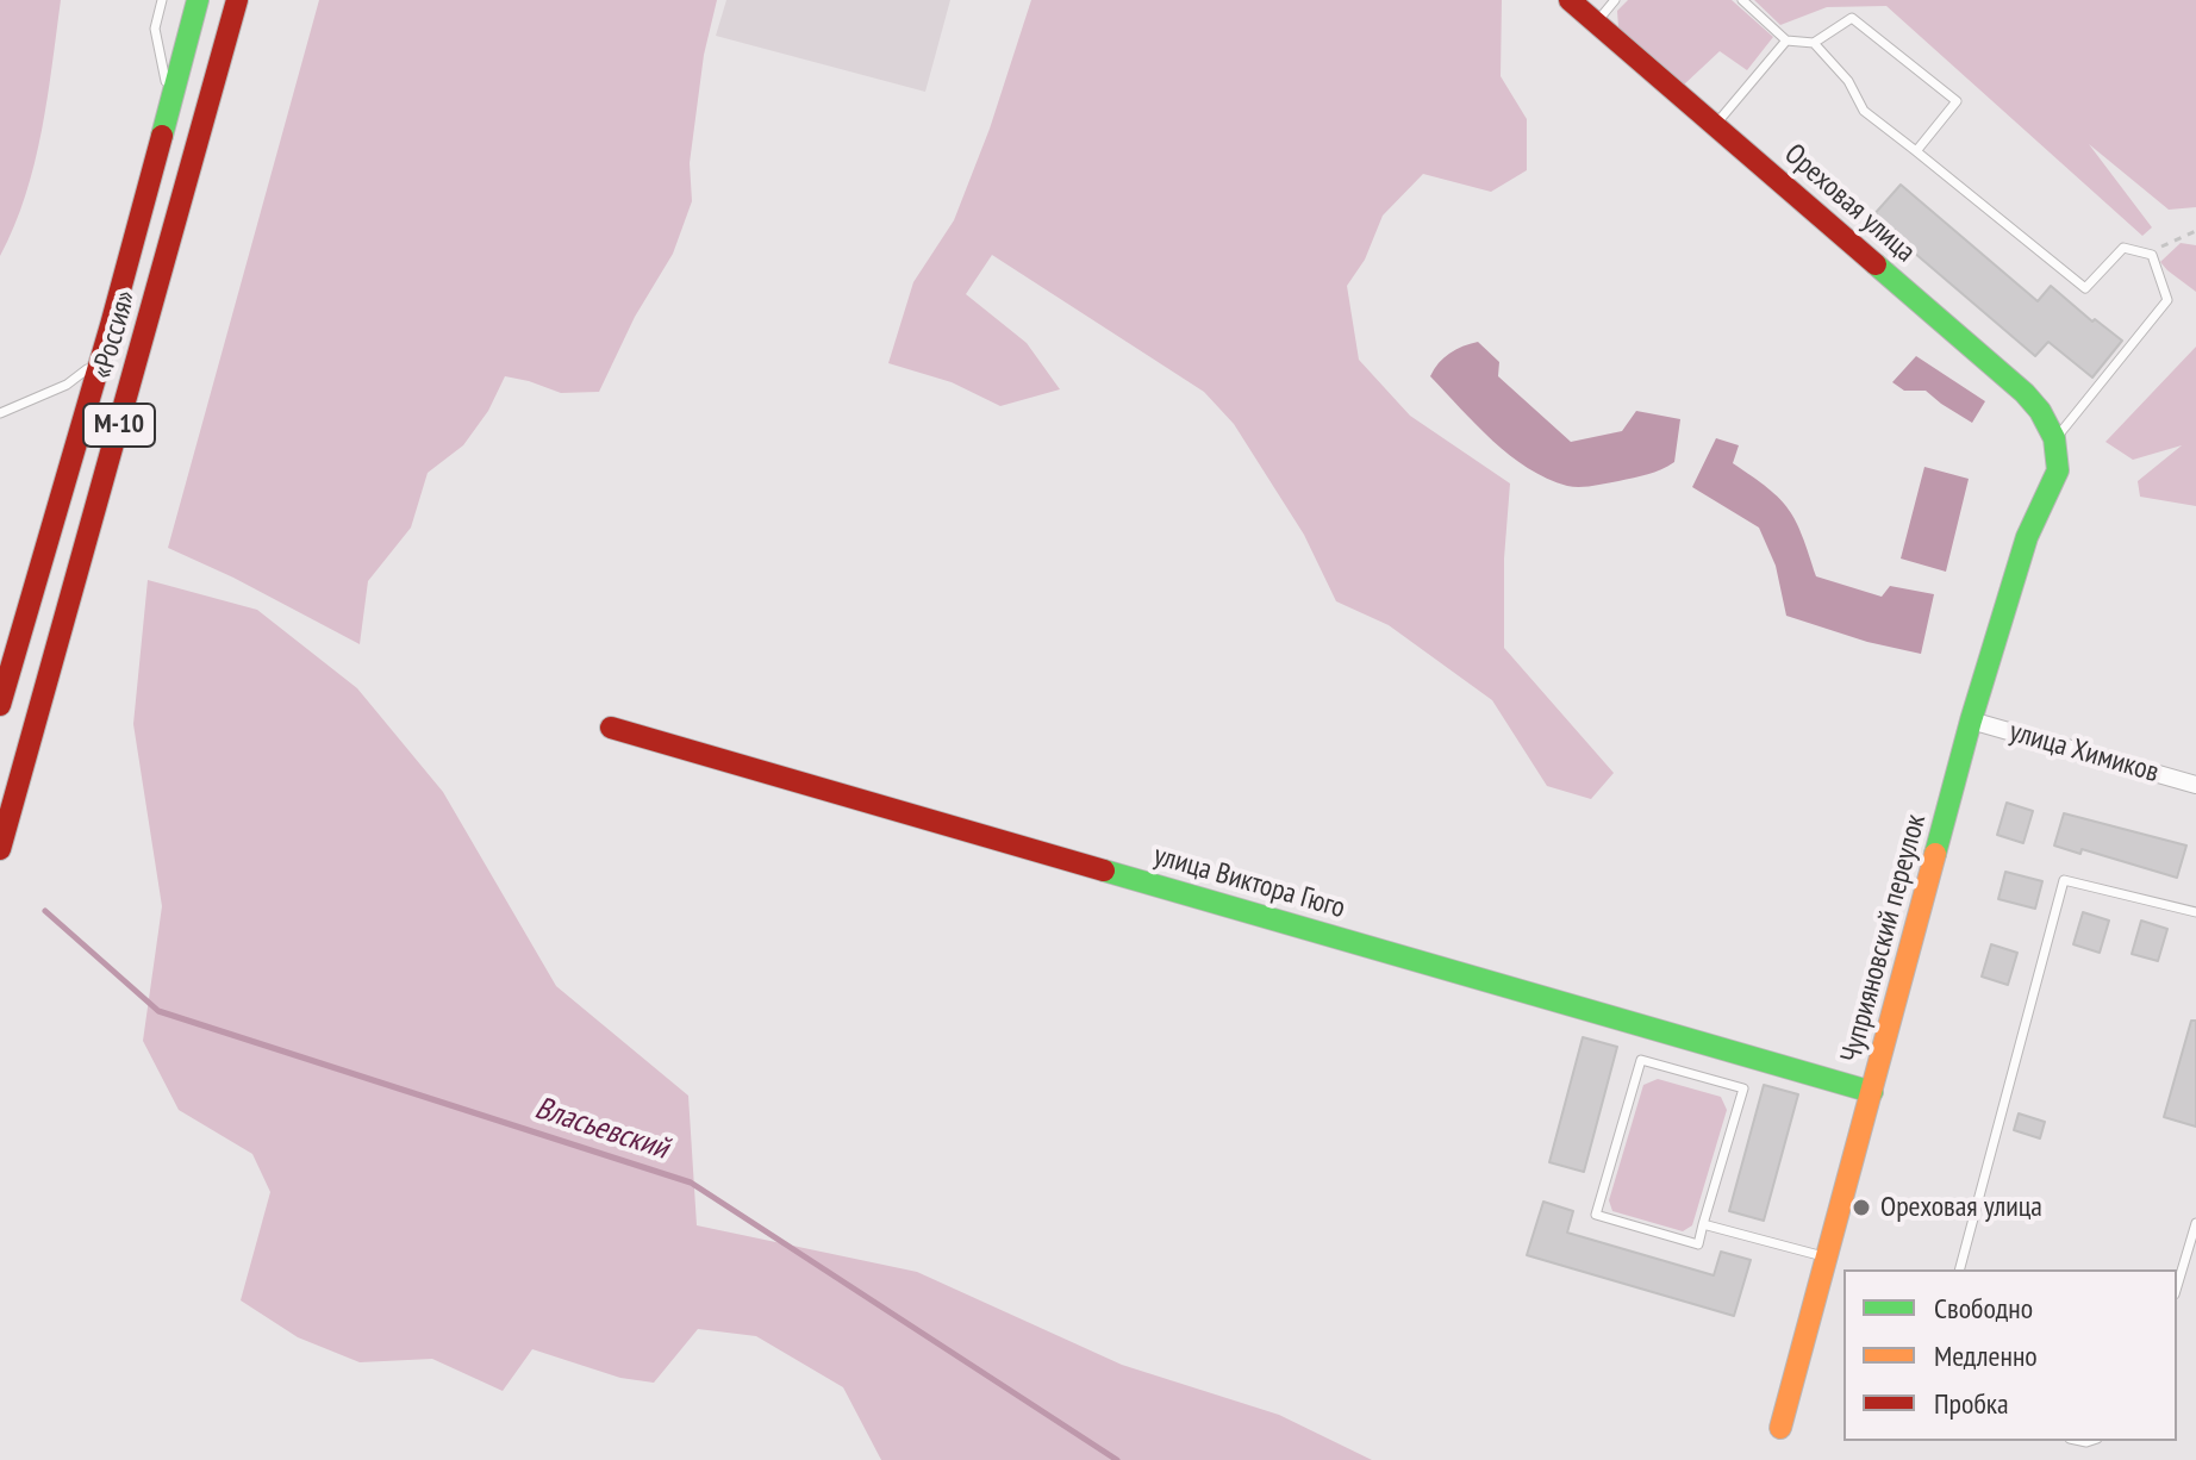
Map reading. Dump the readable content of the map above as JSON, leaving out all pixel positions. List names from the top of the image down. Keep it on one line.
{"streets":{"main road":["Ореховая улица","«Россия»","М-10","улица Виктора Гюго","Чуприяновский переулок"],"street":["улица Химиков"]},"crossings":[["Ореховая улица","Чуприяновский переулок"],["улица Химиков","Чуприяновский переулок"],["улица Виктора Гюго","Чуприяновский переулок"]],"water":["Власьевский"],"places":["Ореховая улица"],"legend":["Свободно","Медленно","Пробка"]}
